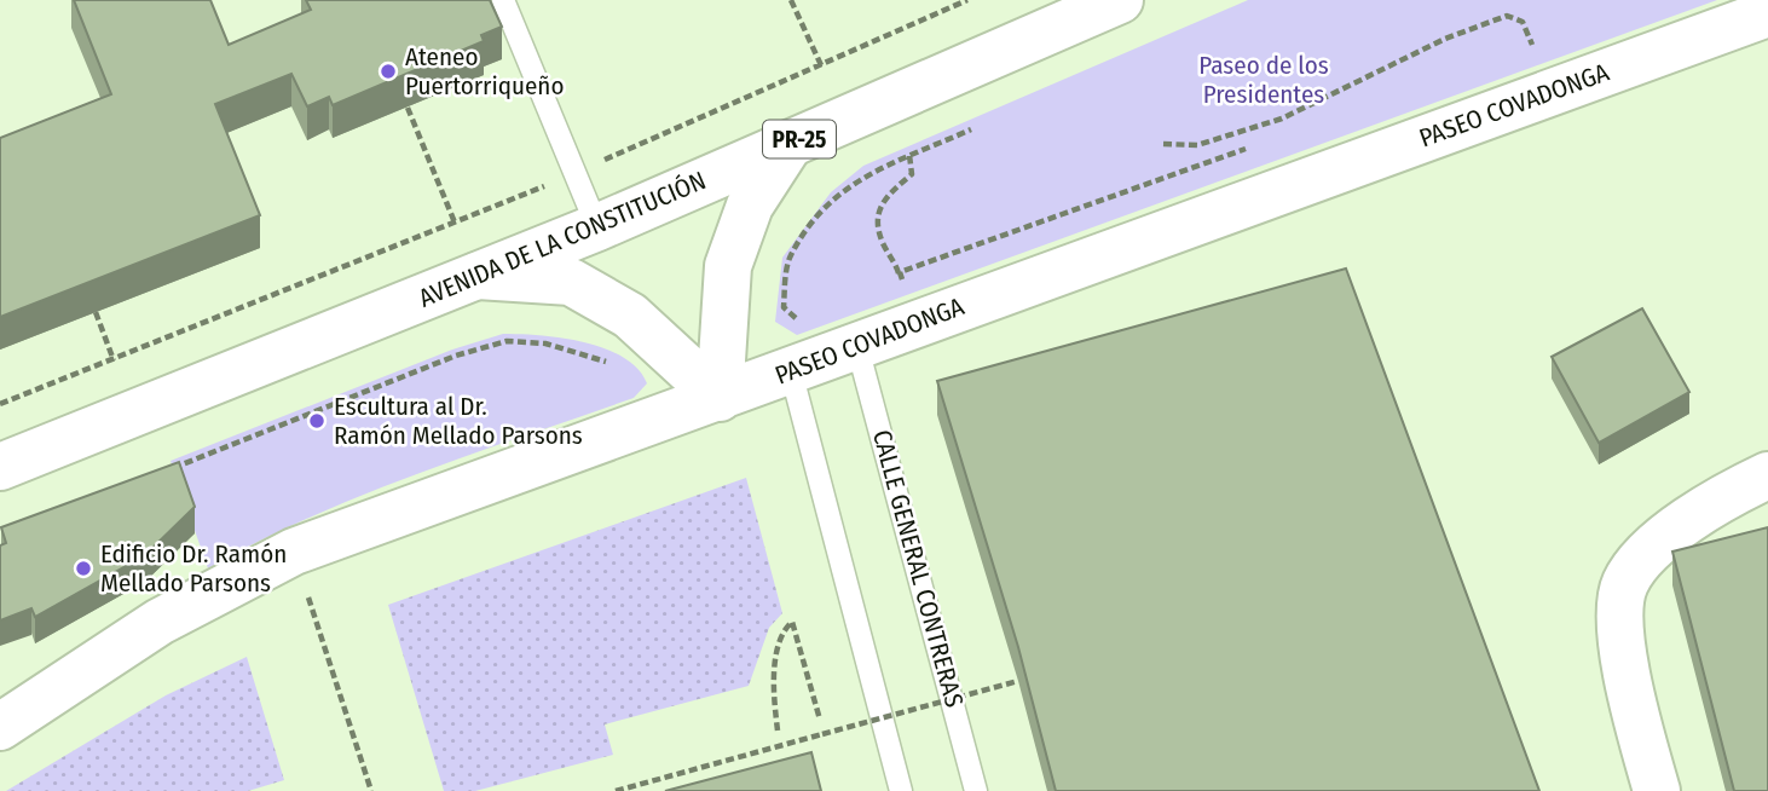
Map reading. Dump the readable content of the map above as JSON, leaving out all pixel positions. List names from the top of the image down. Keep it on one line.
{"streets":{"street":["PASEO COVADONGA","PR-25","AVENIDA DE LA CONSTITUCIÓN"],"lane":["CALLE GENERAL CONTRERAS"]},"crossings":[["PASEO COVADONGA","CALLE GENERAL CONTRERAS"]],"parks":["Paseo de los Presidentes"],"places":["Ateneo Puertorriqueño","Escultura al Dr. Ramón Mellado Parsons","Edificio Dr. Ramón Mellado Parsons"]}
